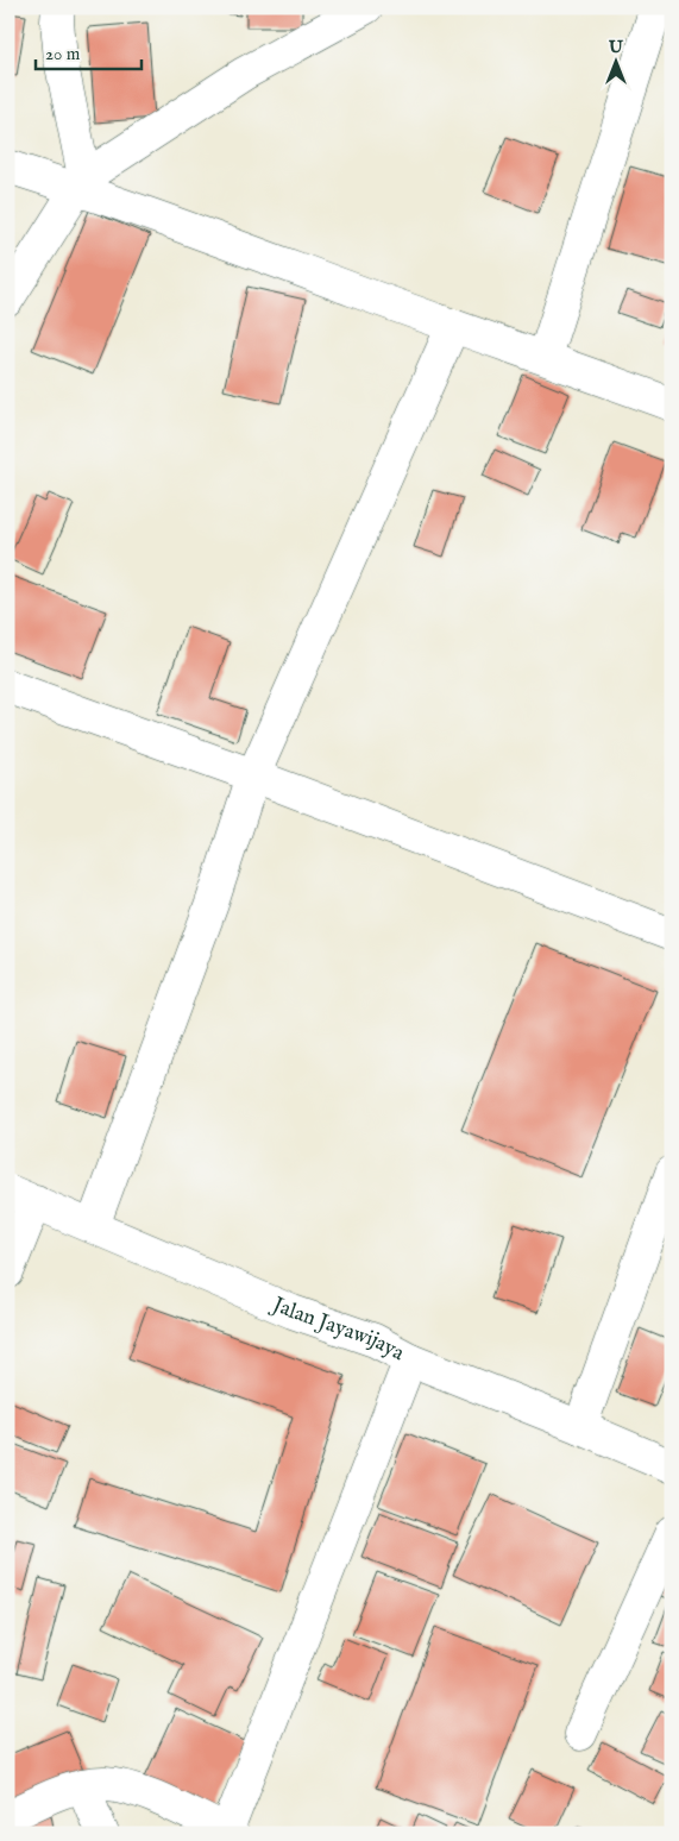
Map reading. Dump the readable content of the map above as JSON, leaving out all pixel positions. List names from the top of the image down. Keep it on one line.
{"streets":{"street":["Jalan Jayawijaya"]},"scale_bar":"20 m","north":"top"}
